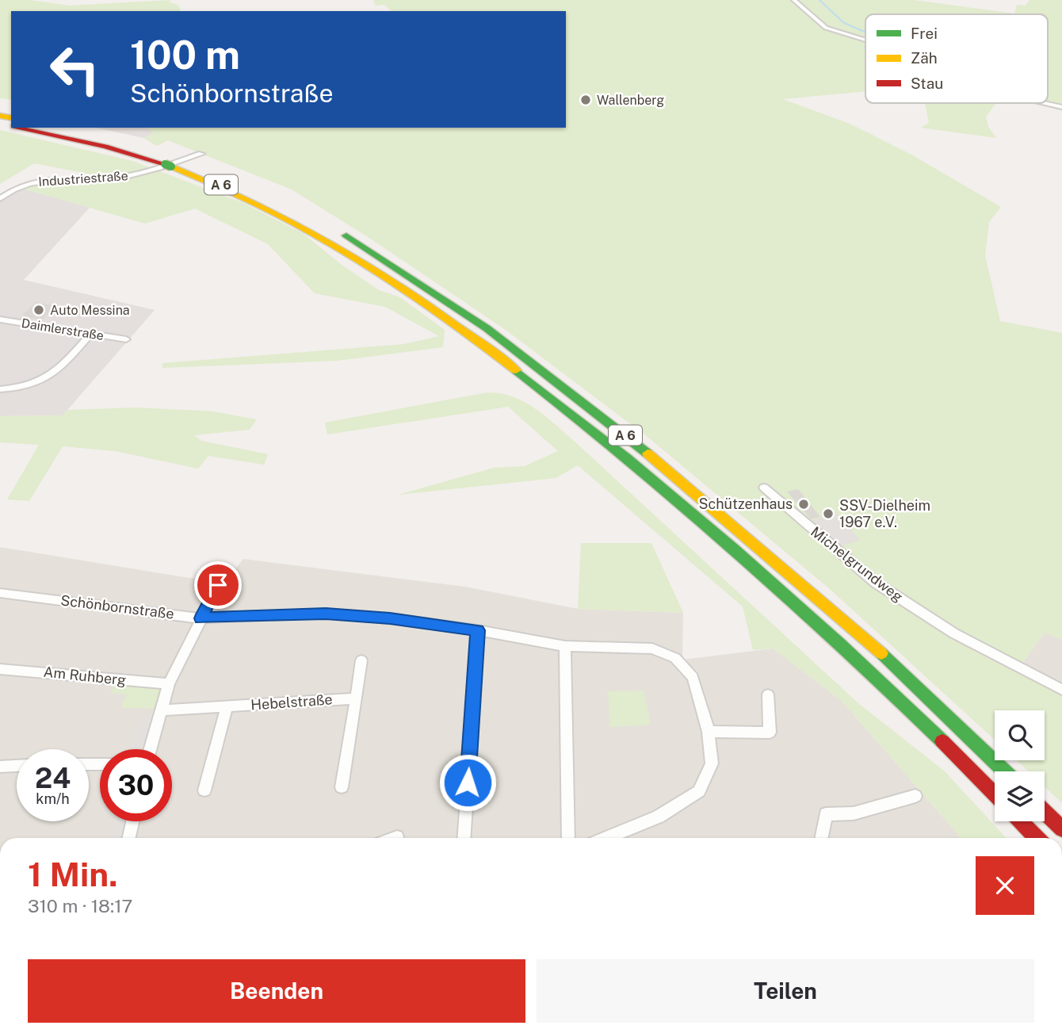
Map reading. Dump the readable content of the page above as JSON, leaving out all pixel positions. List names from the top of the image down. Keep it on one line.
{"streets":{"main road":["A 6"],"street":["Industriestraße","Daimlerstraße","Michelgrundweg","Schönbornstraße","Am Ruhberg","Hebelstraße"]},"places":["Wallenberg","Auto Messina","Schützenhaus","SSV-Dielheim 1967 e.V."],"legend":["Frei","Zäh","Stau"],"page":{"turn":["100 m","Schönbornstraße"],"speed":"24 km/h","limit":"30","heading":["1 Min.","310 m · 18:17"],"buttons":["Beenden","Teilen"]}}
